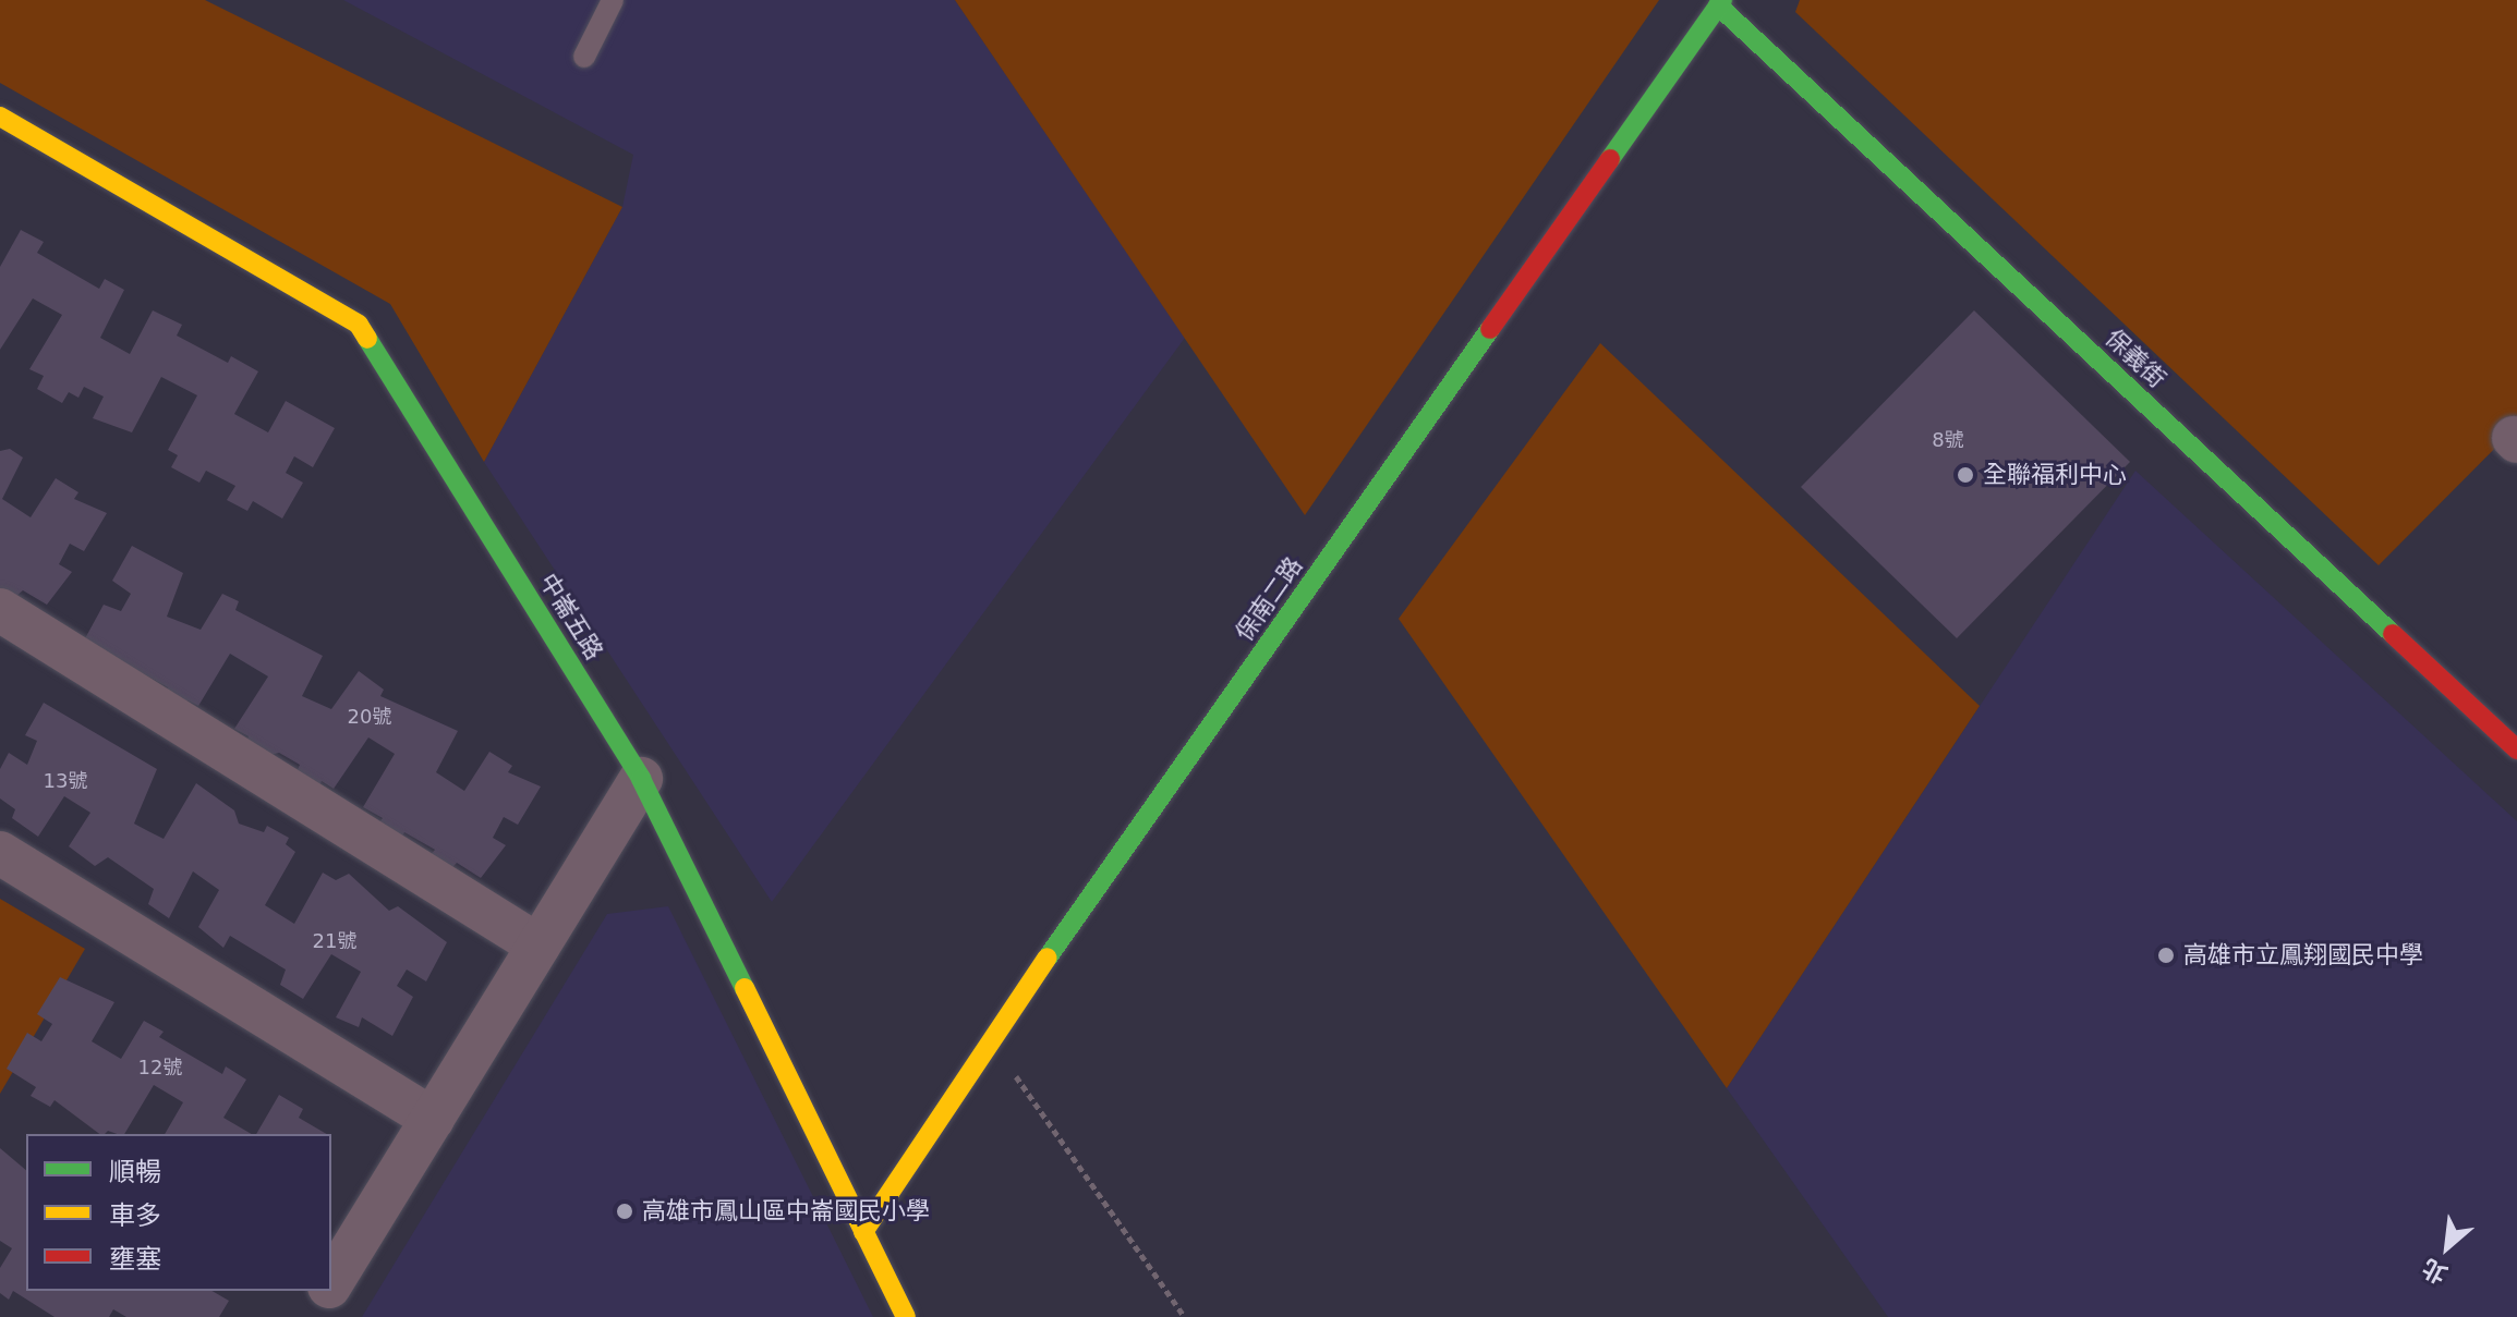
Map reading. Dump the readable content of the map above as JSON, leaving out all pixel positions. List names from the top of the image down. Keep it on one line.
{"streets":{"street":["保義街","保南二路","中崙五路"]},"crossings":[["保義街","保南二路"],["保南二路","中崙五路"]],"places":["全聯福利中心","高雄市立鳳翔國民中學","高雄市鳳山區中崙國民小學"],"house_numbers":["8號","20號","13號","21號","12號"],"legend":["順暢","車多","壅塞"],"north":"bottom left"}
